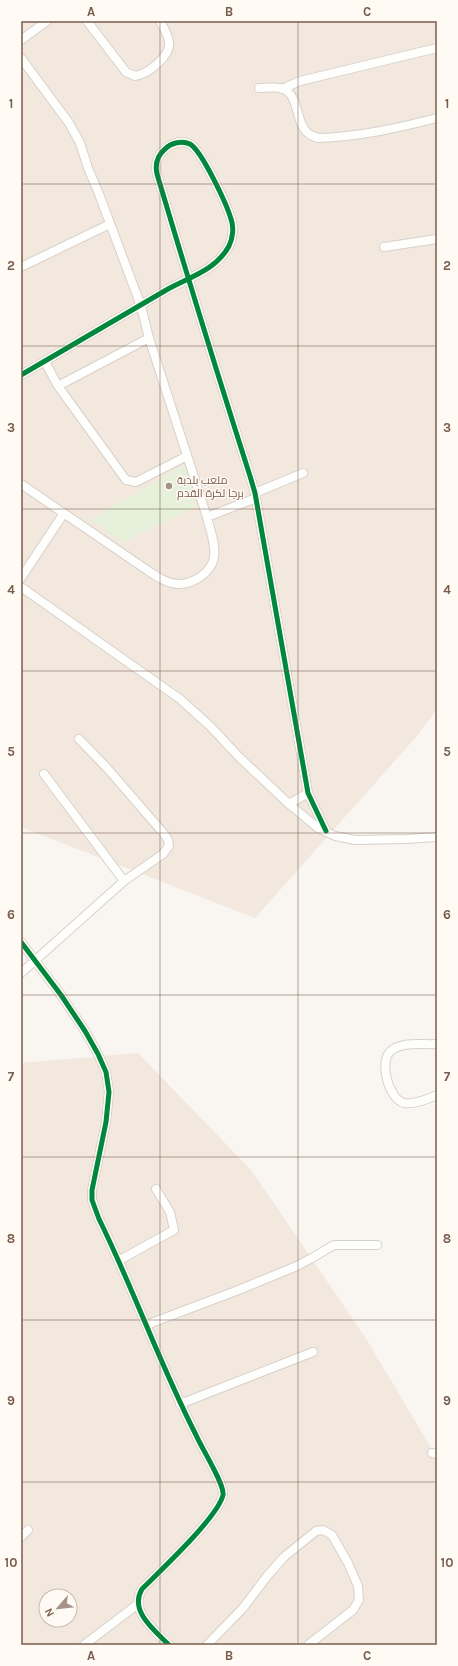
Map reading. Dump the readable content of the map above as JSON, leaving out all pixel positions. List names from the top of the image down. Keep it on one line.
{"places":["ملعب بلدبة برجا لكرة القدم"],"north":"bottom left","grid":{"columns":["A","B","C"],"rows":["1","2","3","4","5","6","7","8","9","10"]}}
